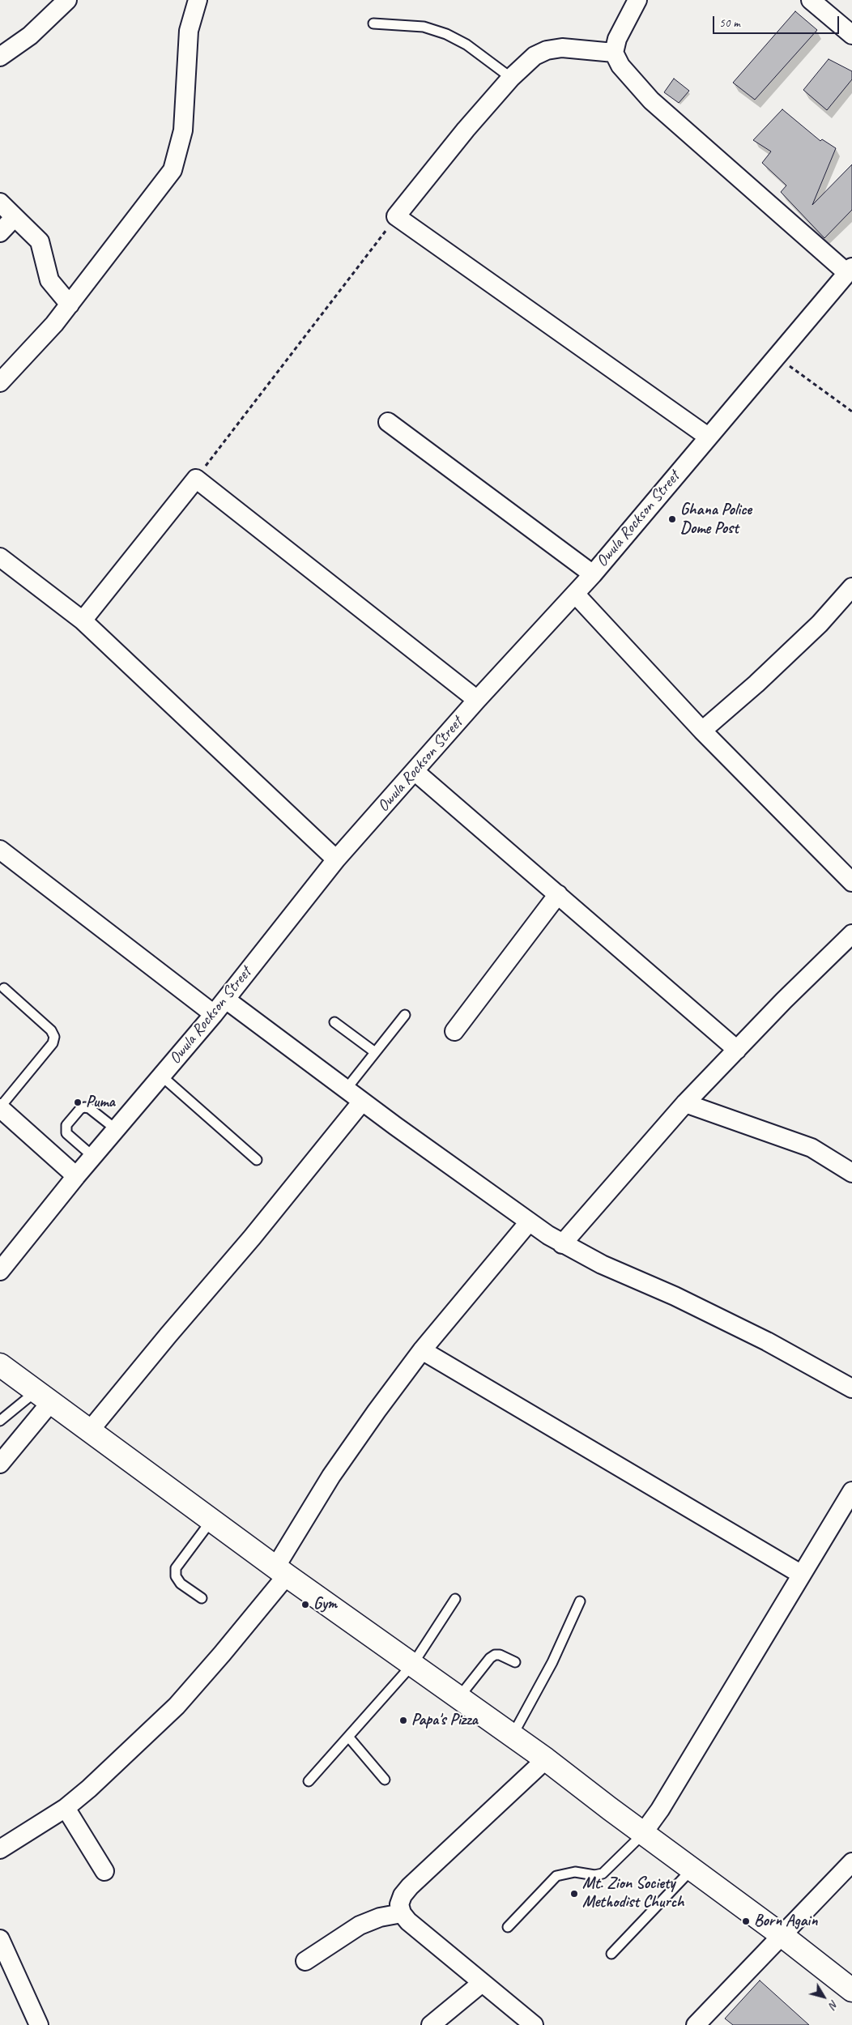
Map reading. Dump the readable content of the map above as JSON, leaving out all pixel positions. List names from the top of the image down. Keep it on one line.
{"streets":{"street":["Owula Rockson Street"]},"places":["Ghana Police Dome Post","Puma","Gym","Papa's Pizza","Mt. Zion Society Methodist Church","Born Again"],"scale_bar":"50 m","north":"bottom right"}
